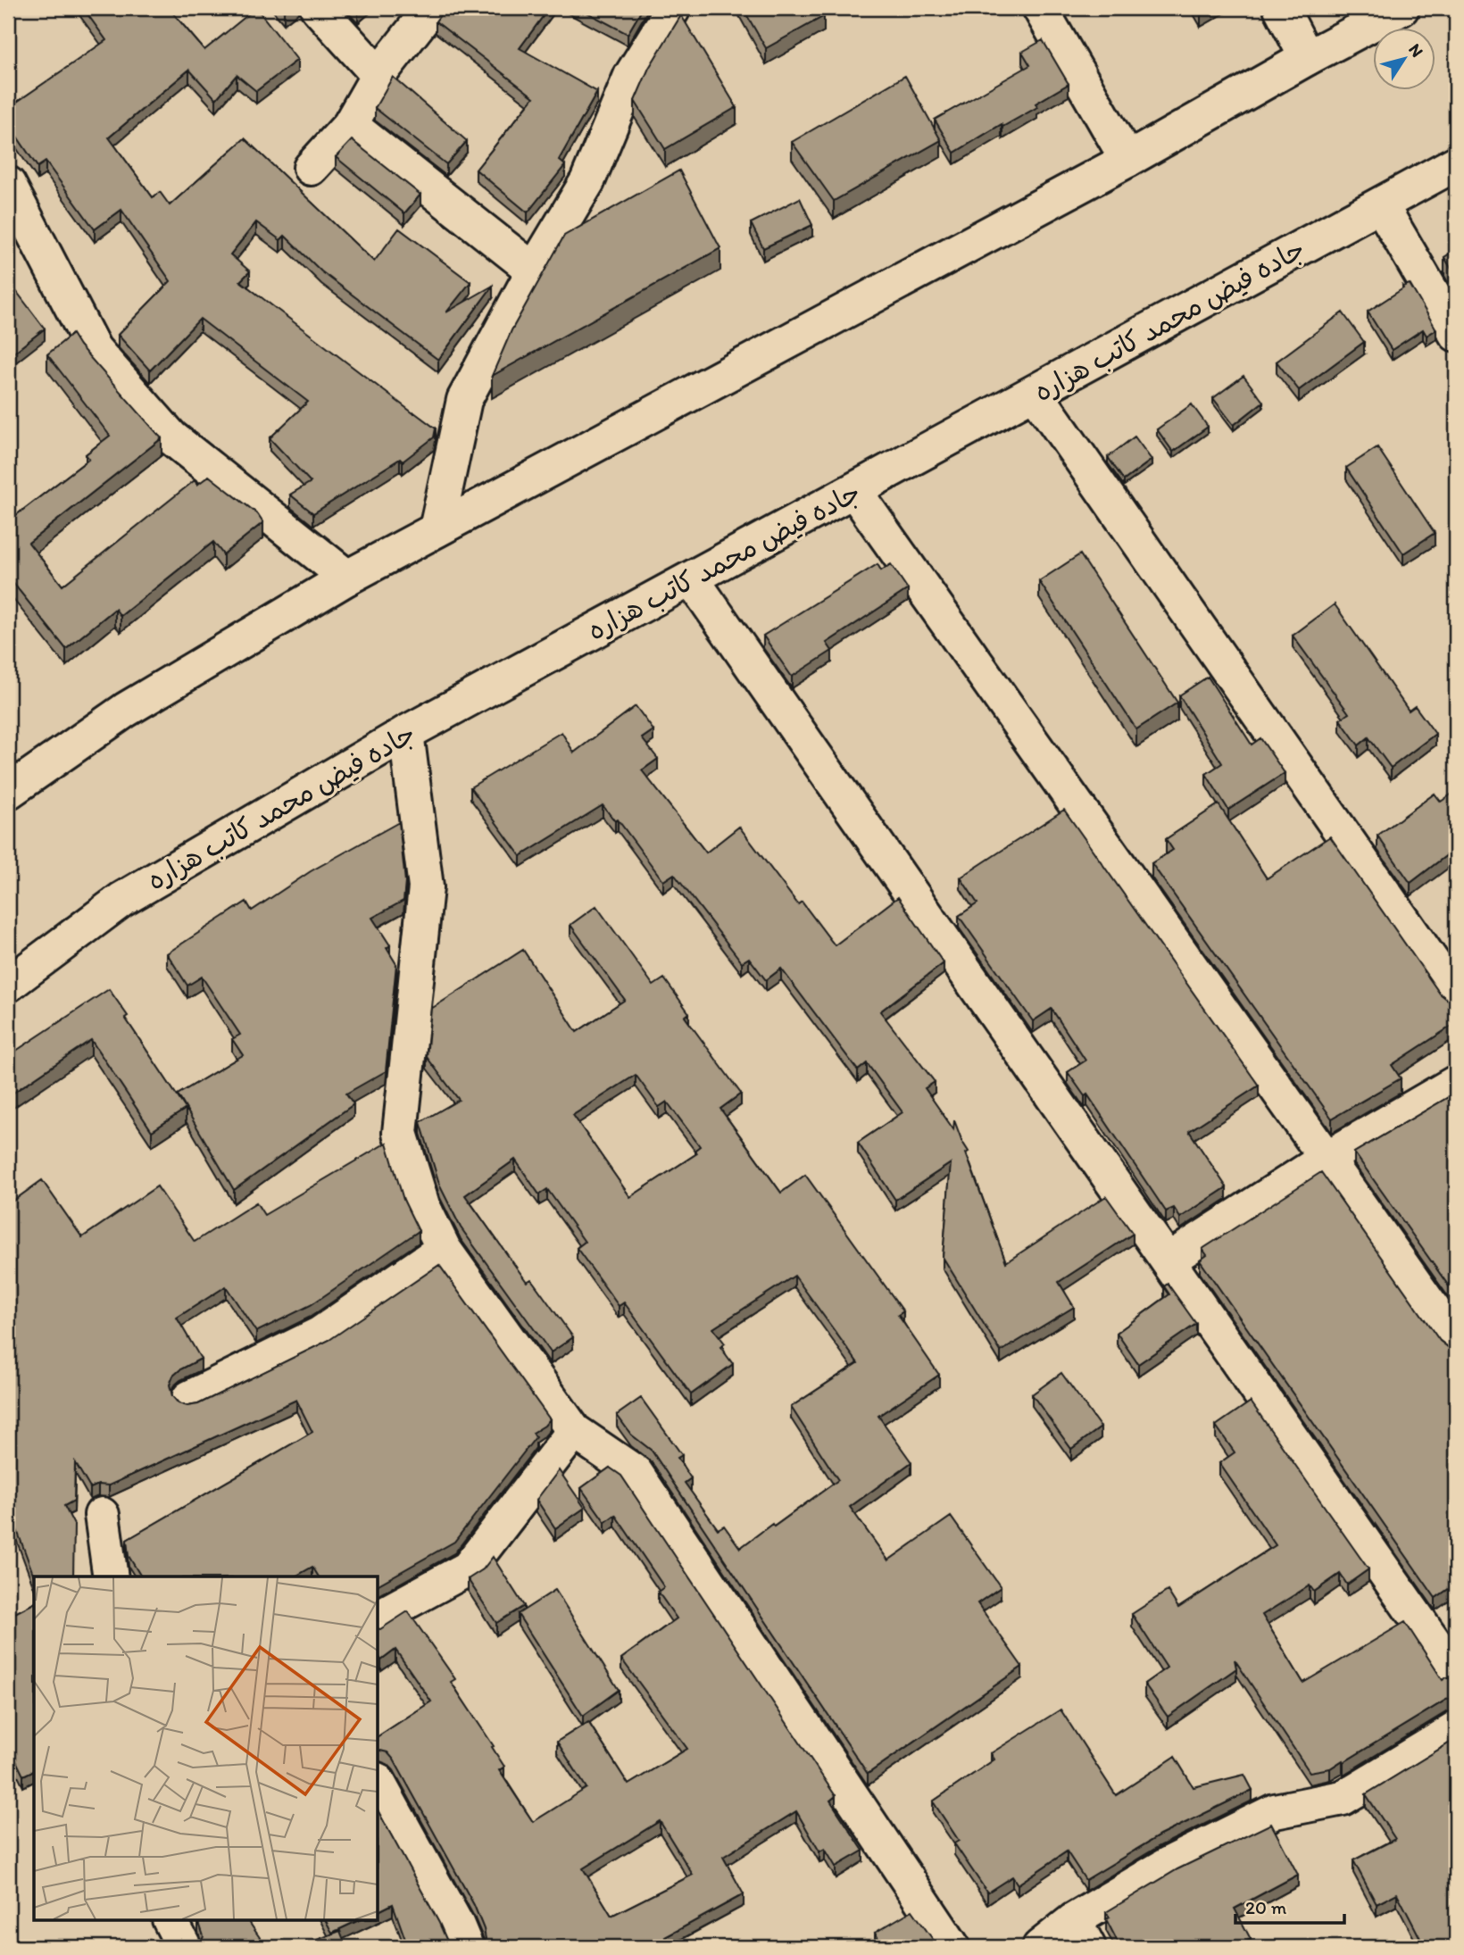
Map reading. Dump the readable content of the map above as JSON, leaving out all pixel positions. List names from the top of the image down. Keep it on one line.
{"streets":{"street":["جاده فیض محمد کاتب هزاره"]},"scale_bar":"20 m","north":"top right"}
